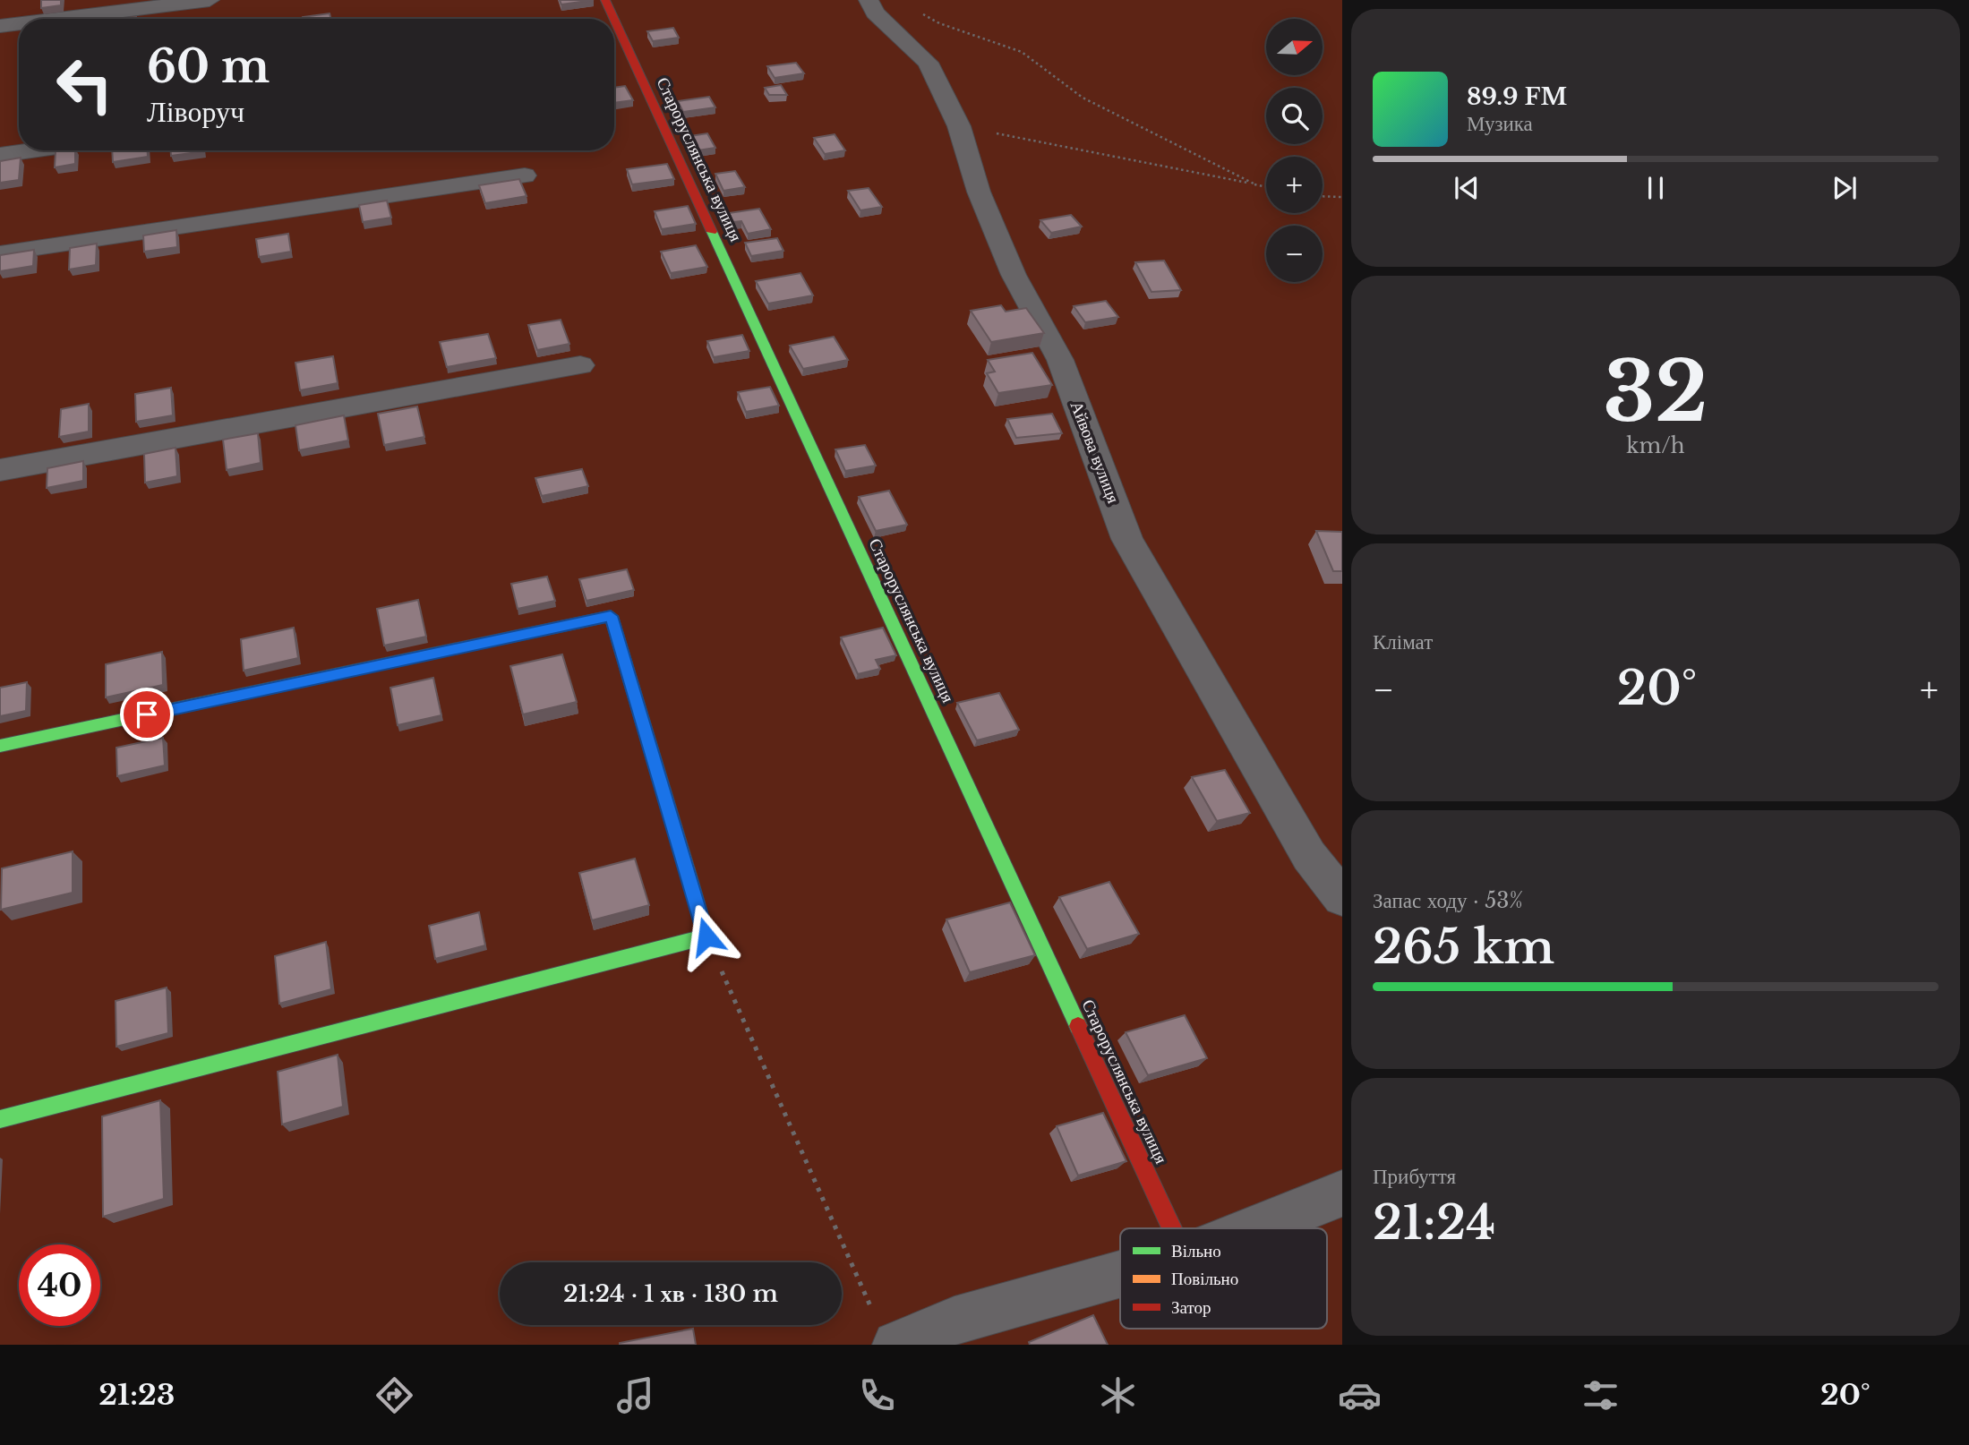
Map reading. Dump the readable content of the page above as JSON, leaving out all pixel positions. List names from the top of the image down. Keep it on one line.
{"streets":{"street":["Староруслянська вулиця","Айвова вулиця"]},"legend":["Вільно","Повільно","Затор"],"north":"right","page":{"map_buttons":["+","−"],"turn":["60 m","Ліворуч"],"song":["89.9 FM","Музика"],"tile":[["32","km/h"],"Клімат",["Запас ходу · 53%","265 km"],["Прибуття","21:24"]],"heat":["−","20°","+"],"limit":"40","trip":"21:24 · 1 хв · 130 m","tabs":["21:23","20°"]}}
